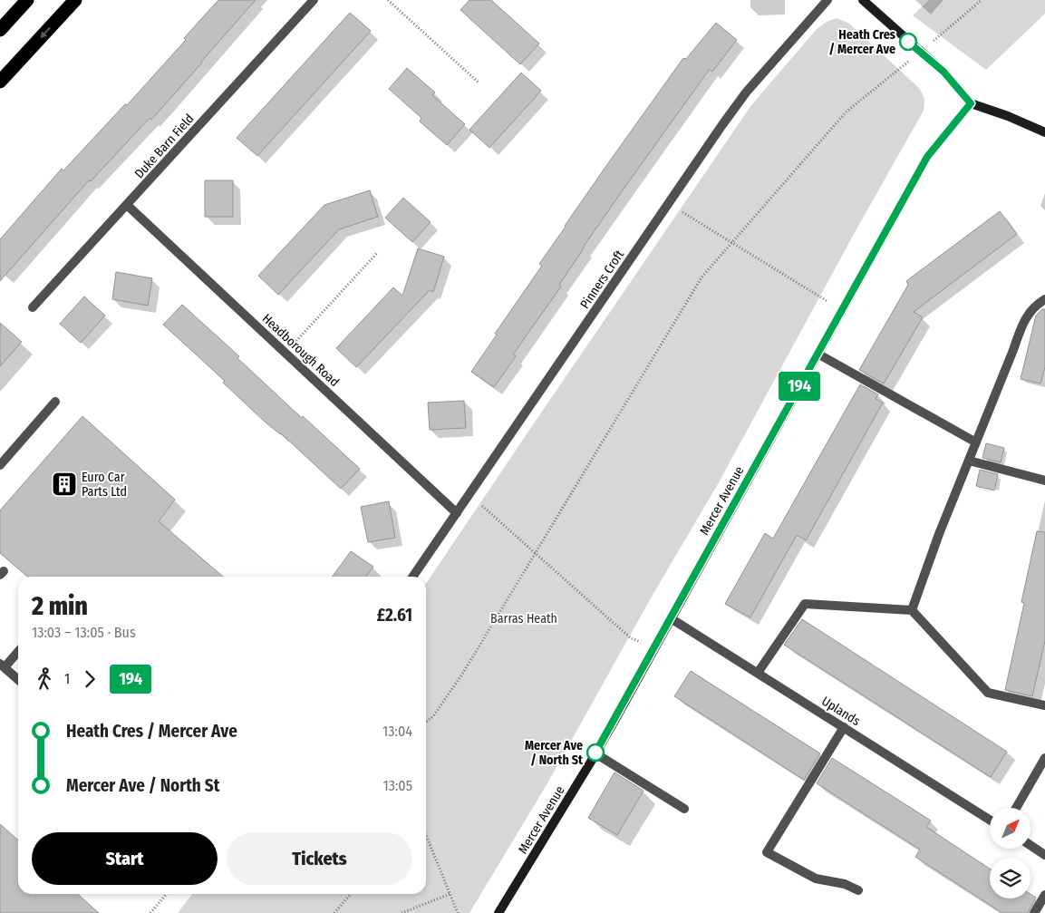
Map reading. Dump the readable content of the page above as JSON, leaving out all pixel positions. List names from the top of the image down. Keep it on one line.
{"streets":{"street":["Duke Barn Field","Pinners Croft","Headborough Road","Mercer Avenue","Uplands"]},"crossings":[["Duke Barn Field","Headborough Road"],["Pinners Croft","Headborough Road"],["Mercer Avenue","Uplands"]],"parks":["Barras Heath"],"places":{"other":["Heath Cres / Mercer Ave","Mercer Ave / North St"],"building":["Euro Car Parts Ltd"]},"lines":["bus line 194"],"north":"top right","page":{"on_map":"194","heading":["2 min","13:03 – 13:05 · Bus","£2.61"],"legs":["1","194"],"list":[{"name":"Heath Cres / Mercer Ave","value":"13:04"},{"name":"Mercer Ave / North St","value":"13:05"}],"buttons":["Start","Tickets"]}}
